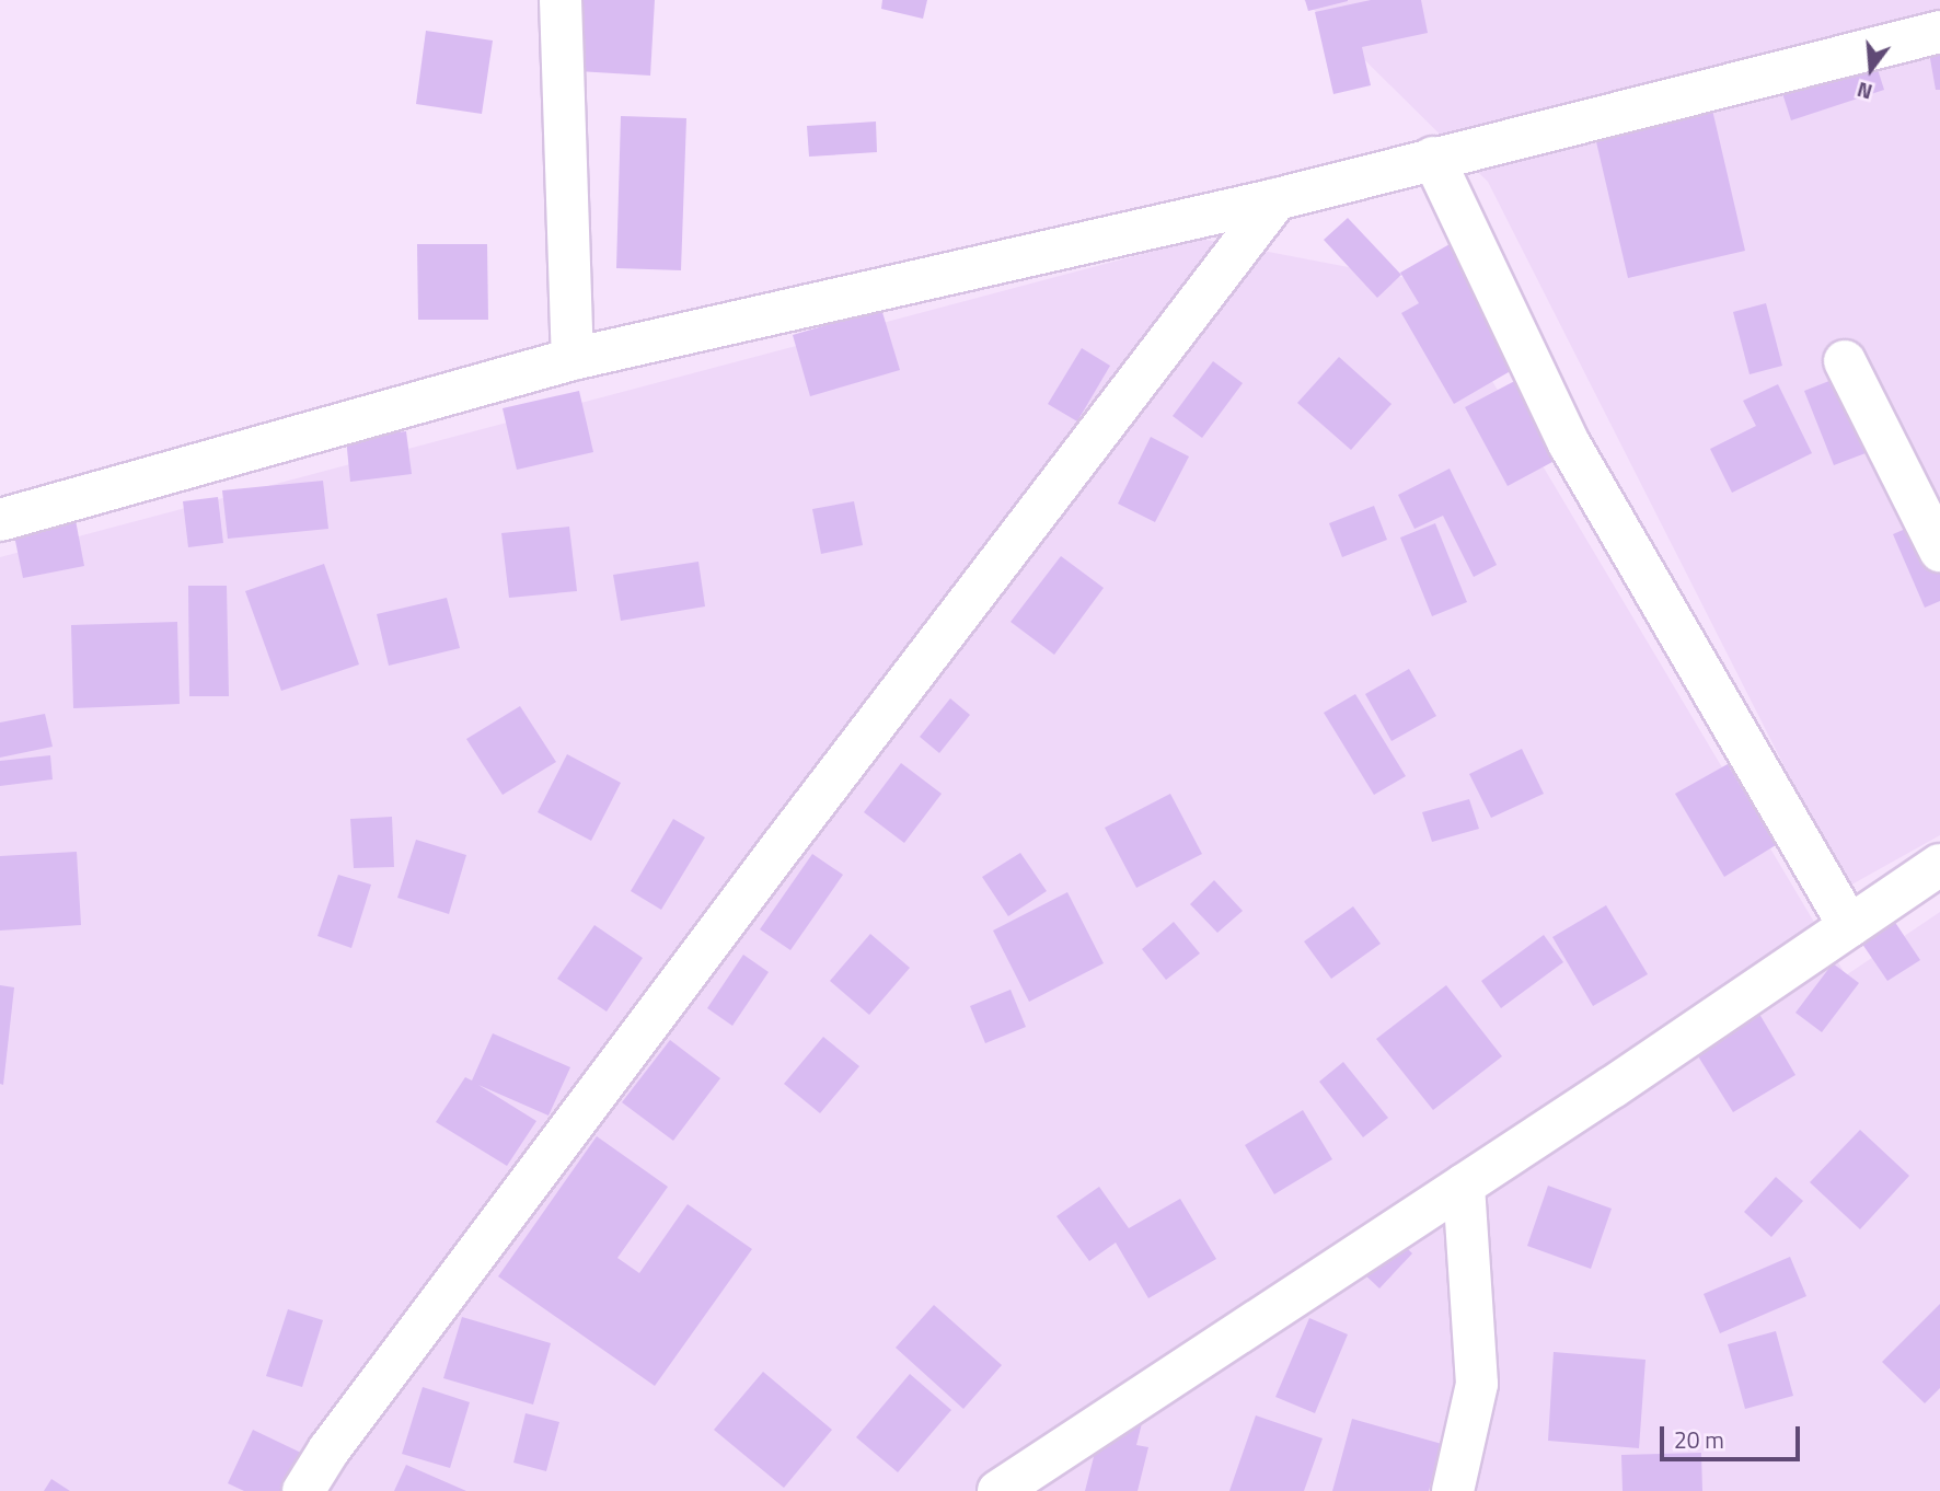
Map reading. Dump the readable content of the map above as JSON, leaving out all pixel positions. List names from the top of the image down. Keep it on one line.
{"scale_bar":"20 m","north":"bottom"}
